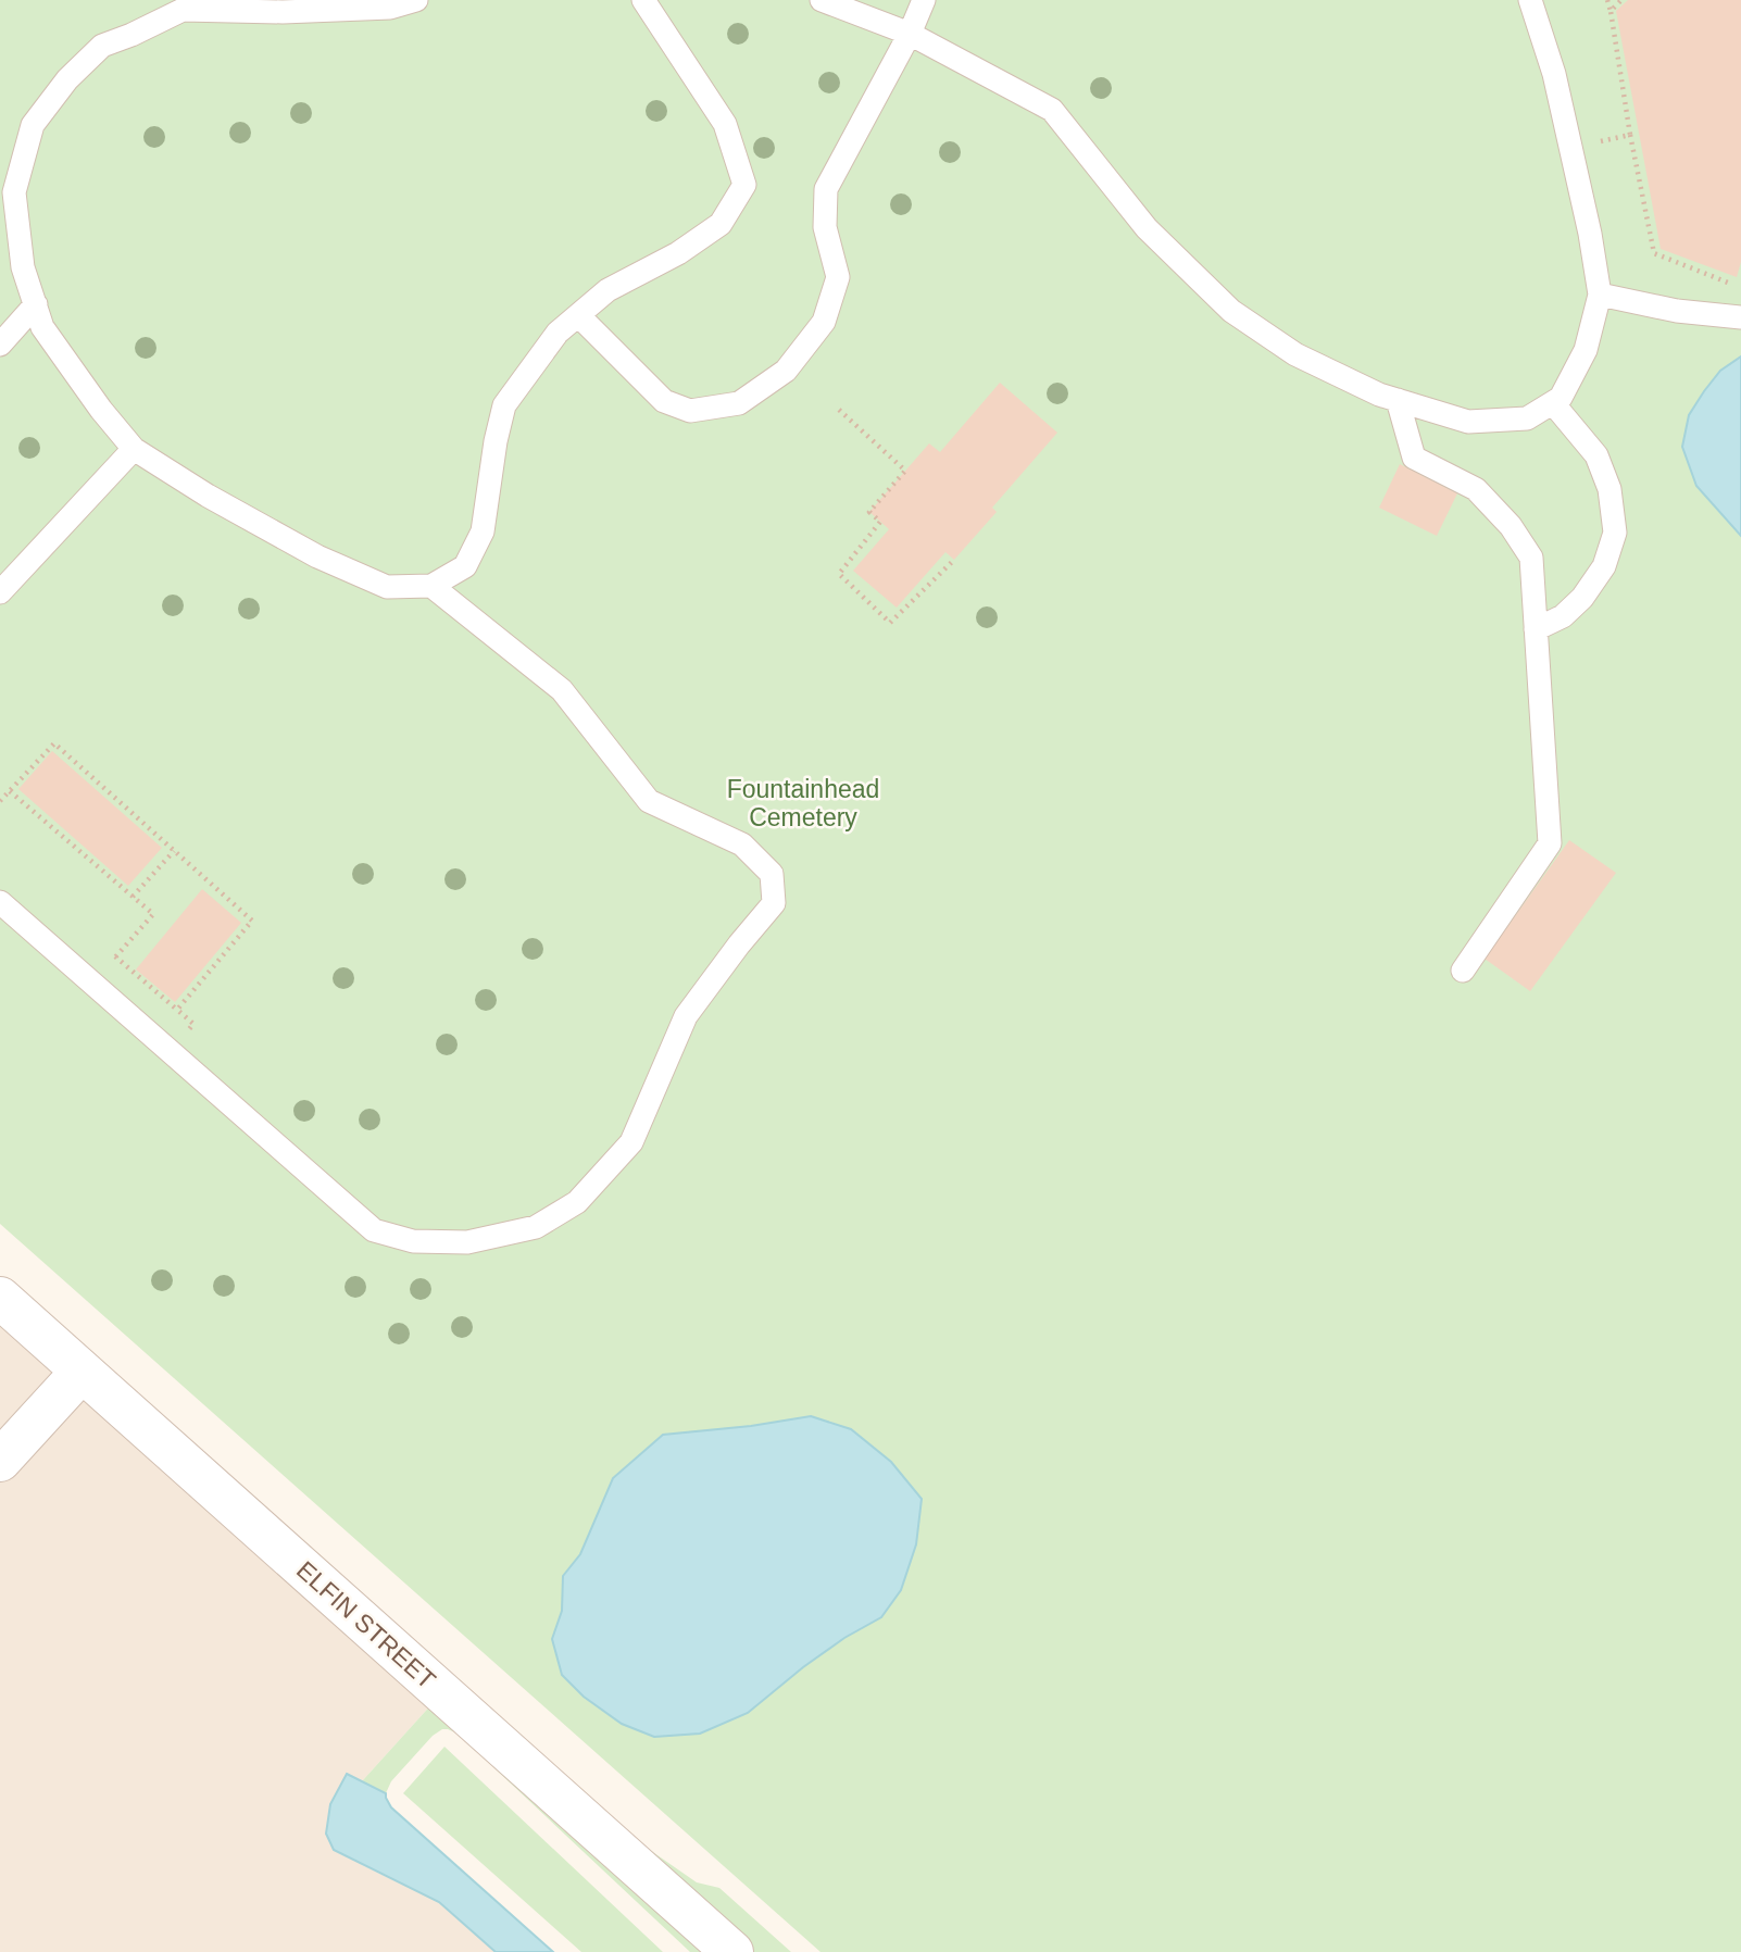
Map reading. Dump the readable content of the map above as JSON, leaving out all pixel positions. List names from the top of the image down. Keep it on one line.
{"streets":{"street":["ELFIN STREET"]},"parks":["Fountainhead Cemetery"]}
